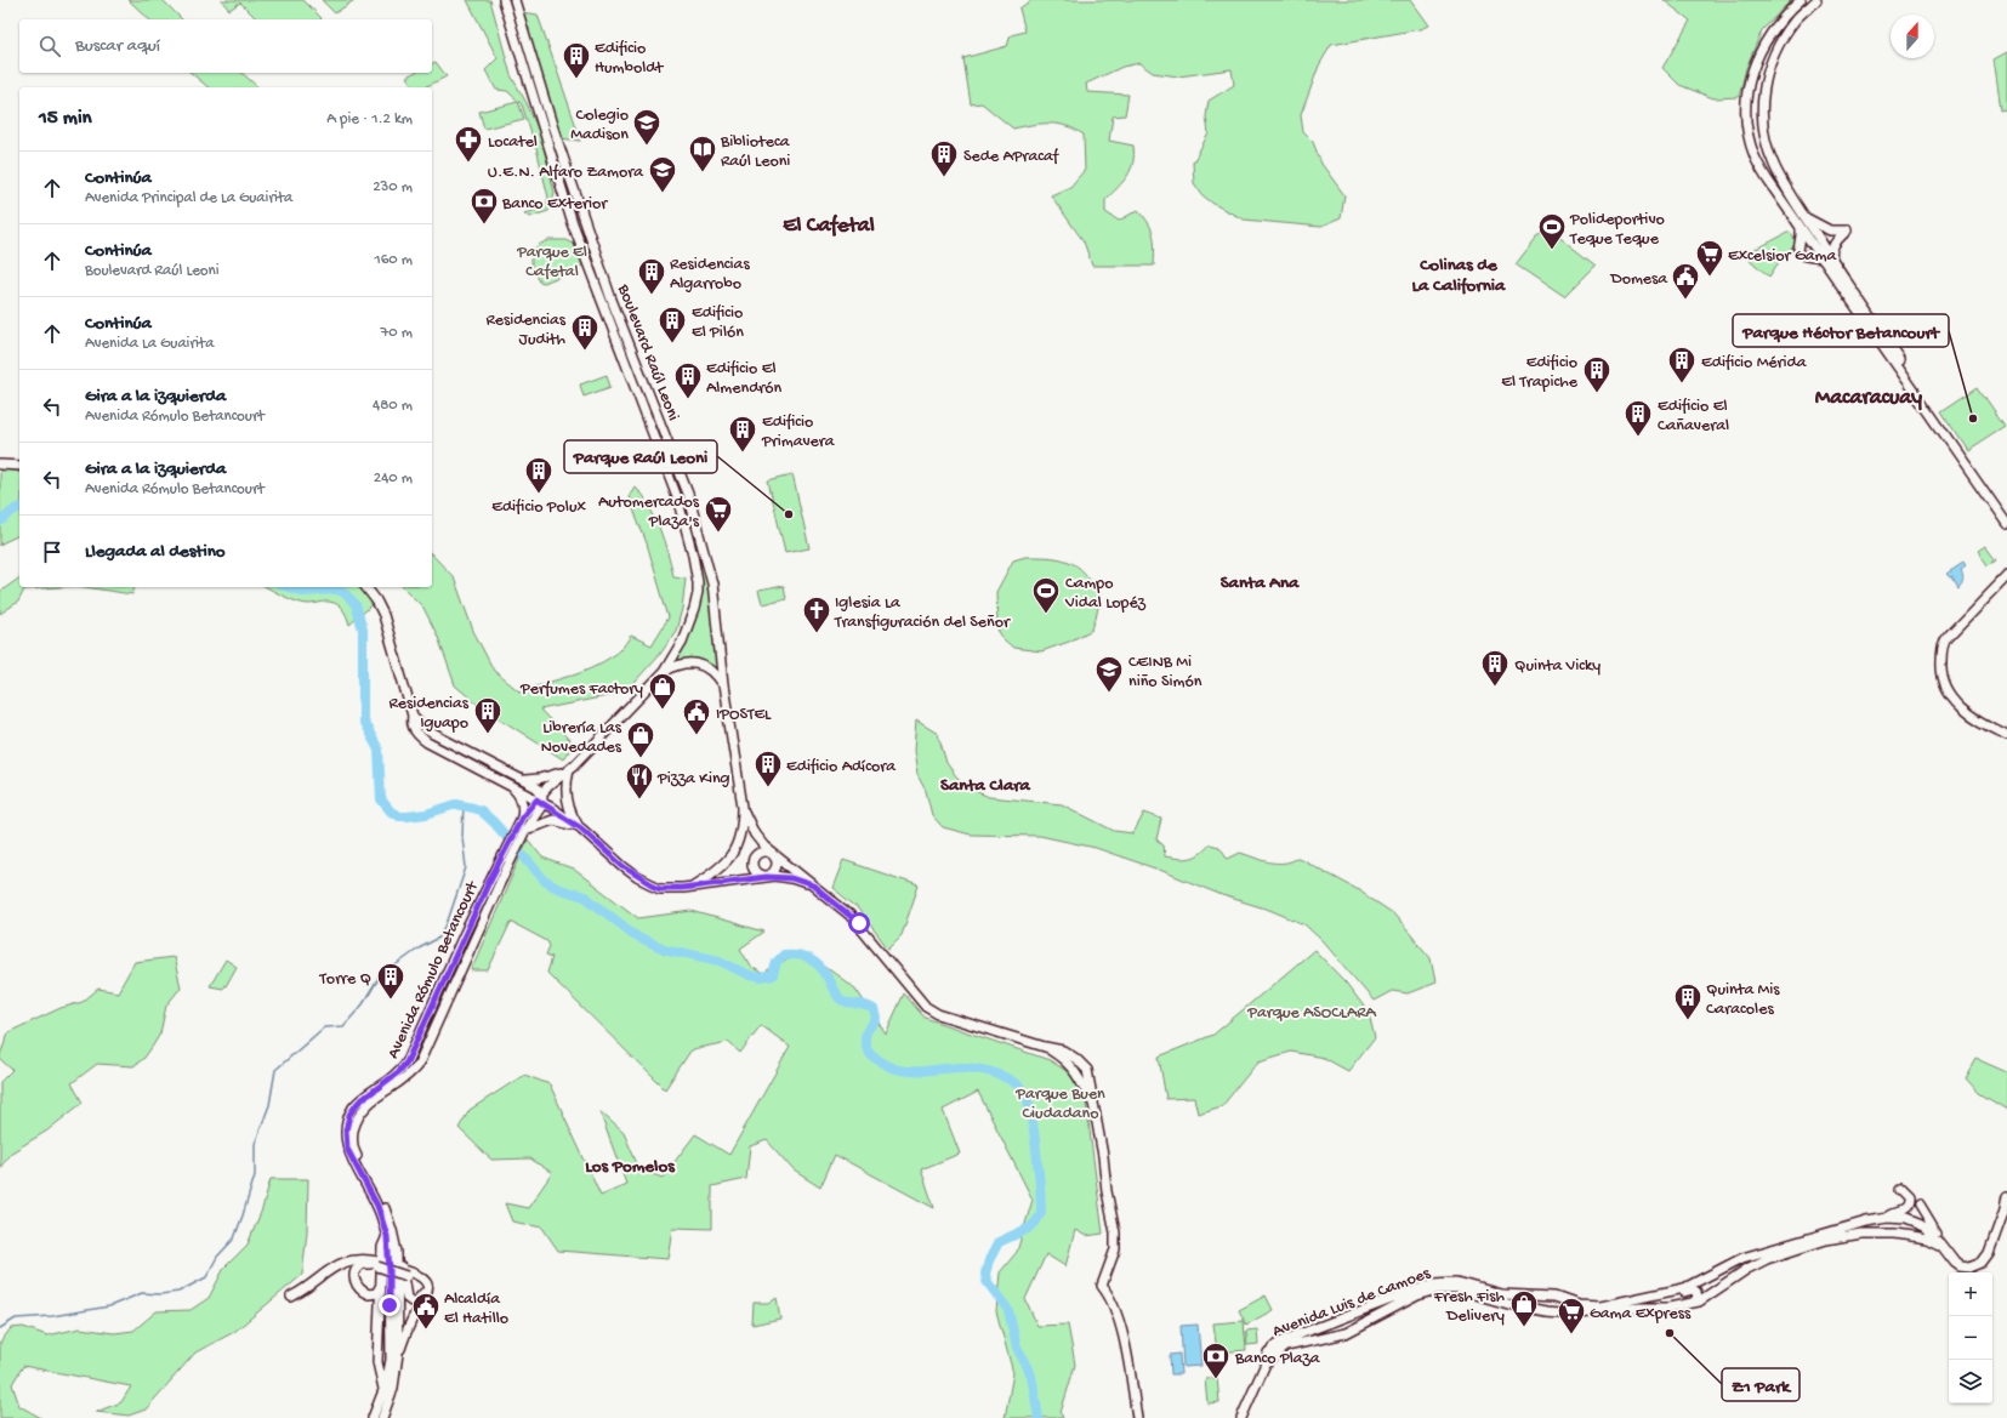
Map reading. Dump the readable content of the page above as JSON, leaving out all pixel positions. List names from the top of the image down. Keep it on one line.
{"streets":{"street":["Boulevard Raúl Leoni","Avenida Rómulo Betancourt","Avenida Luis de Camoes"]},"crossings":[["Boulevard Raúl Leoni","Avenida Rómulo Betancourt"]],"districts":["El Cafetal","Colinas de La California","Macaracuay","Santa Ana","Santa Clara","Los Pomelos"],"parks":["Parque El Cafetal","Parque ASOCLARA","Parque Buen Ciudadano"],"places":{"building":["Edificio Humboldt","Sede APracaf","Residencias Algarrobo","Edificio El Pilón","Residencias Judith","Edificio Mérida","Edificio El Trapiche","Edificio El Almendrón","Edificio El Cañaveral","Edificio Primavera","Edificio Polux","Quinta Vicky","Residencias Iguapo","Edificio Adícora","Torre Q","Quinta Mis Caracoles"],"school or university":["Colegio Madison","U.E.N. Alfaro Zamora","CEINB Mi niño Simón"],"pharmacy":["Locatel"],"library":["Biblioteca Raúl Leoni"],"bank":["Banco Exterior","Banco Plaza"],"sports":["Polideportivo Teque Teque","Campo Vidal Lopéz"],"supermarket":["Excelsior Gama","Automercados Plaza's","Gama Express"],"public building":["Domesa","IPOSTEL","Alcaldía El Hatillo"],"other":["Parque Héctor Betancourt","Parque Raúl Leoni","Z1 Park"],"church":["Iglesia La Transfiguración del Señor"],"shop":["Perfumes Factory","Librería Las Novedades","Fresh Fish Delivery"],"restaurant":["Pizza King"]},"north":"top","page":{"search":"Buscar aquí","heading":["15 min","A pie · 1.2 km"],"list":[["Continúa","Avenida Principal de La Guairita","230 m"],["Continúa","Boulevard Raúl Leoni","160 m"],["Continúa","Avenida La Guairita","70 m"],["Gira a la izquierda","Avenida Rómulo Betancourt","480 m"],["Gira a la izquierda","Avenida Rómulo Betancourt","240 m"],"Llegada al destino"],"map_buttons":["+","−"]}}
